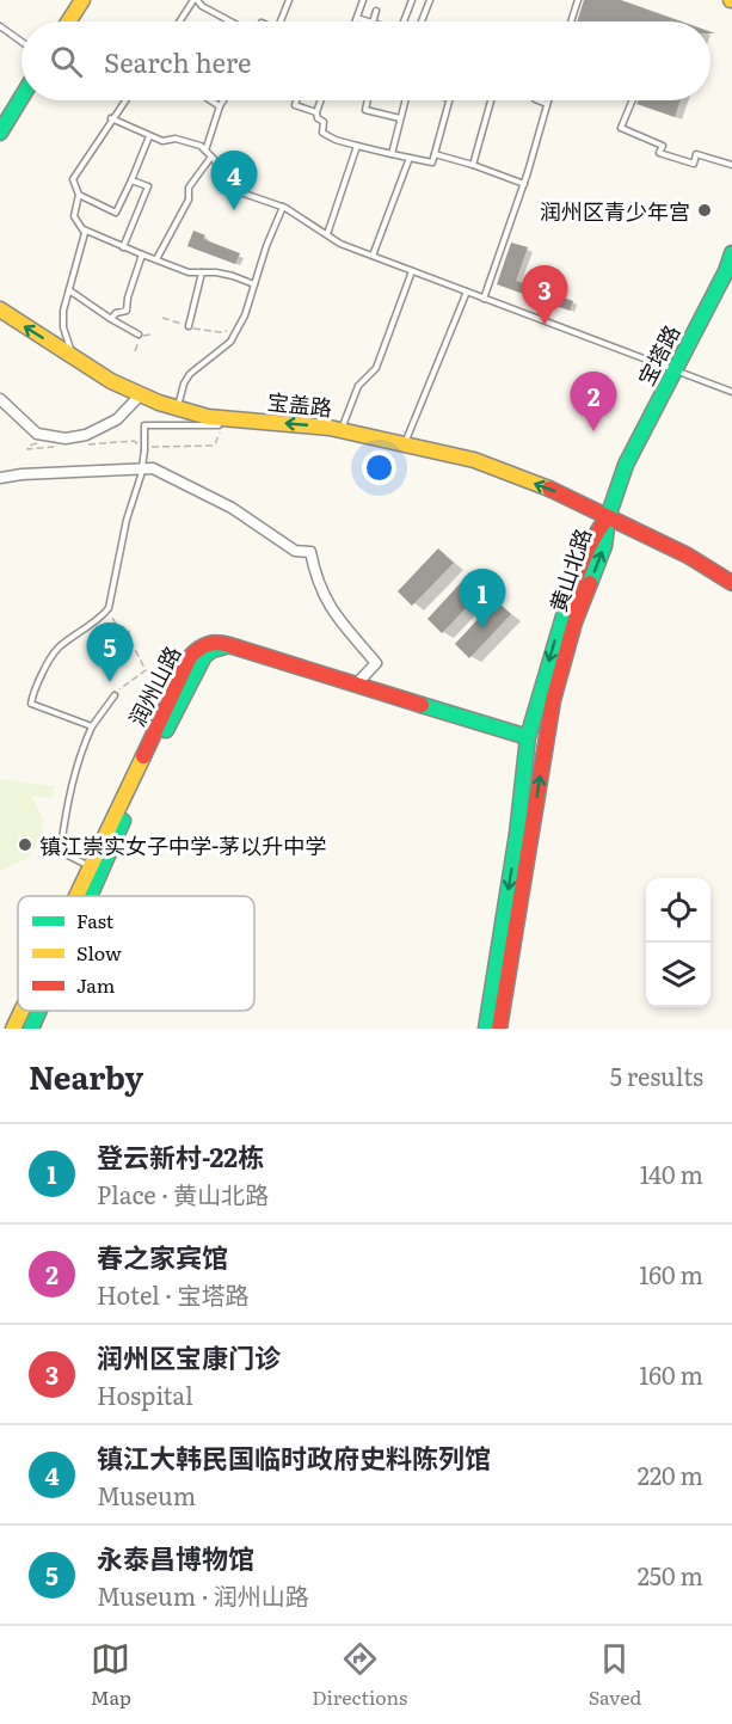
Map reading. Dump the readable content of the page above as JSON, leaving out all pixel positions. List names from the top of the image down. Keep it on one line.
{"streets":{"street":["宝塔路","宝盖路","黄山北路","润州山路"]},"crossings":[["宝塔路","宝盖路"],["宝塔路","黄山北路"],["宝盖路","黄山北路"]],"one_way":["宝盖路"],"places":["润州区青少年宫","镇江崇实女子中学-茅以升中学"],"legend":["Fast","Slow","Jam"],"page":{"search":"Search here","pins":["4","3","2","1","5"],"heading":["Nearby","5 results"],"list":[{"mark":"1","name":"登云新村-22栋","note":"Place · 黄山北路","value":"140 m"},{"mark":"2","name":"春之家宾馆","note":"Hotel · 宝塔路","value":"160 m"},{"mark":"3","name":"润州区宝康门诊","note":"Hospital","value":"160 m"},{"mark":"4","name":"镇江大韩民国临时政府史料陈列馆","note":"Museum","value":"220 m"},{"mark":"5","name":"永泰昌博物馆","note":"Museum · 润州山路","value":"250 m"}],"nav":["Map","Directions","Saved"]}}
